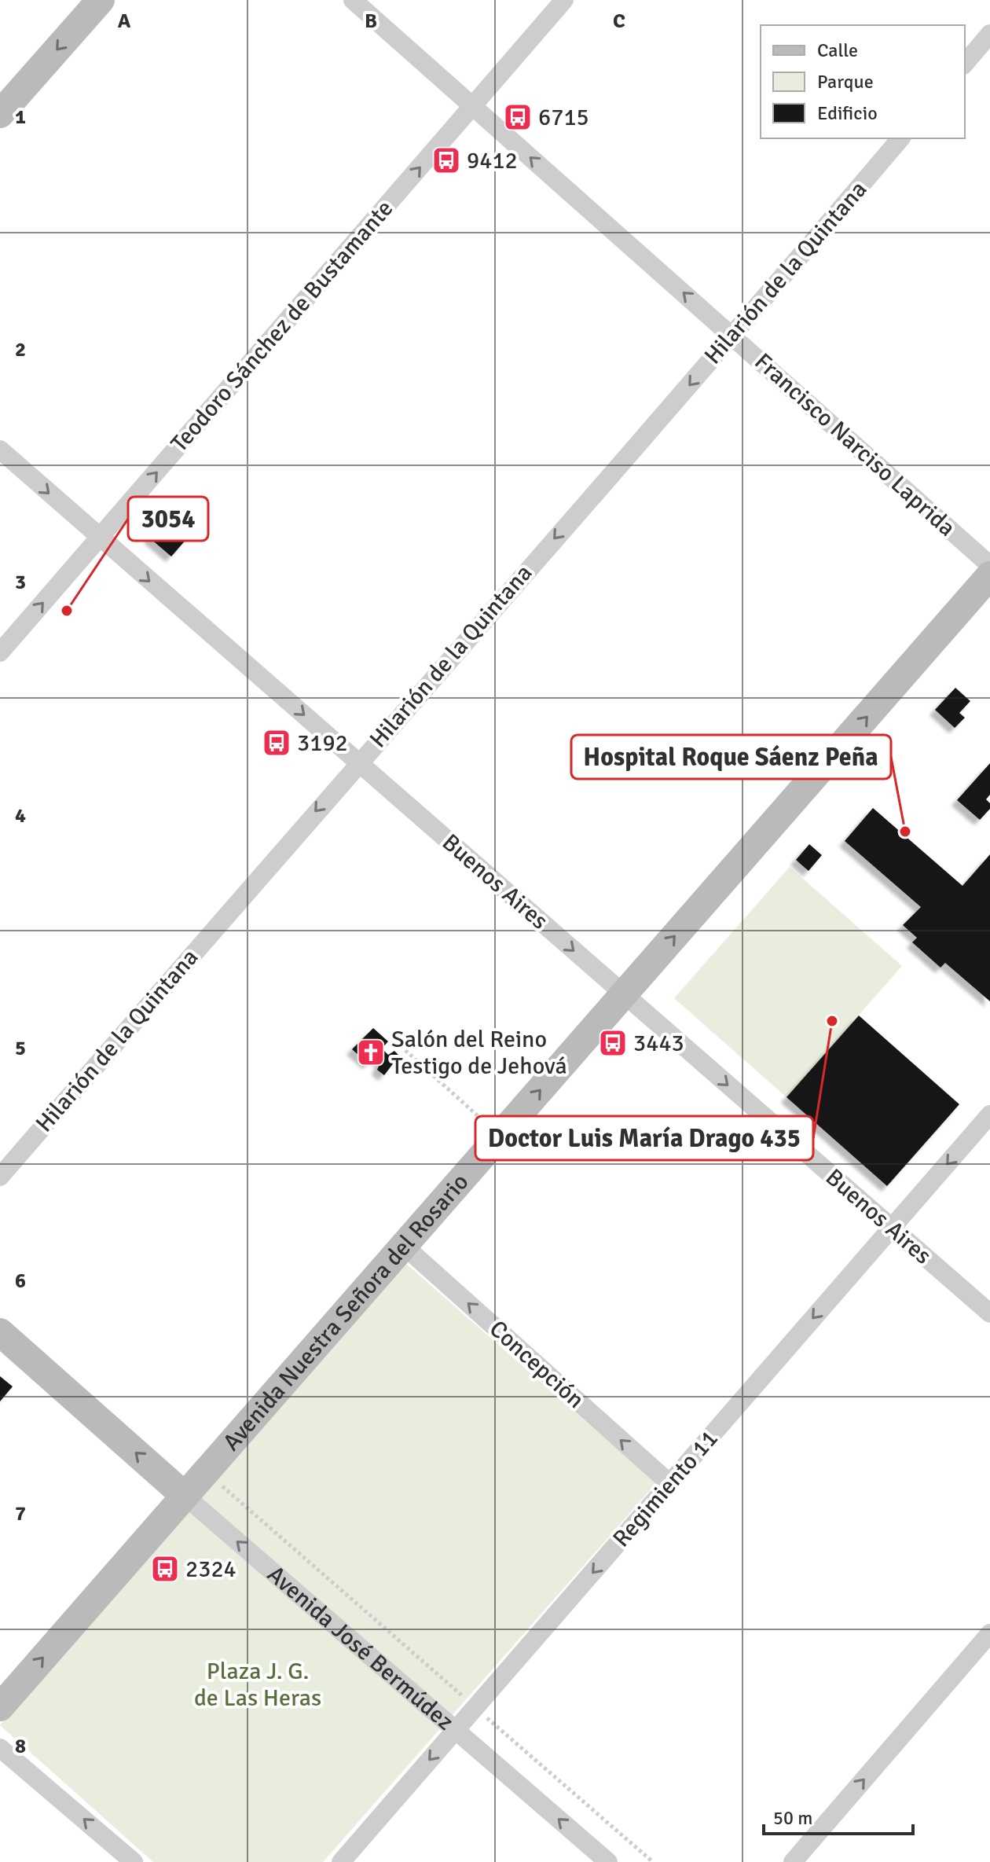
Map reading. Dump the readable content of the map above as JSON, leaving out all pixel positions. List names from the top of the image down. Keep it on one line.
{"streets":{"street":["Hilarión de la Quintana","Teodoro Sánchez de Bustamante","Francisco Narciso Laprida","Buenos Aires","Avenida Nuestra Señora del Rosario","Concepción","Regimiento 11","Avenida José Bermúdez"]},"crossings":[["Hilarión de la Quintana","Francisco Narciso Laprida"],["Hilarión de la Quintana","Buenos Aires"],["Teodoro Sánchez de Bustamante","Francisco Narciso Laprida"],["Teodoro Sánchez de Bustamante","Buenos Aires"],["Buenos Aires","Avenida Nuestra Señora del Rosario"],["Buenos Aires","Regimiento 11"],["Avenida Nuestra Señora del Rosario","Concepción"],["Avenida Nuestra Señora del Rosario","Avenida José Bermúdez"],["Concepción","Regimiento 11"],["Regimiento 11","Avenida José Bermúdez"]],"one_way":["Hilarión de la Quintana","Teodoro Sánchez de Bustamante","Francisco Narciso Laprida","Buenos Aires","Avenida Nuestra Señora del Rosario","Concepción","Regimiento 11","Avenida José Bermúdez"],"parks":["Plaza J. G. de Las Heras"],"places":{"bus stop":["6715","9412","3192","3443","2324"],"other":["3054","Hospital Roque Sáenz Peña","Doctor Luis María Drago 435"],"church":["Salón del Reino Testigo de Jehová"]},"legend":["Calle","Parque","Edificio"],"scale_bar":"50 m","grid":{"columns":["A","B","C"],"rows":["1","2","3","4","5","6","7","8"]}}
